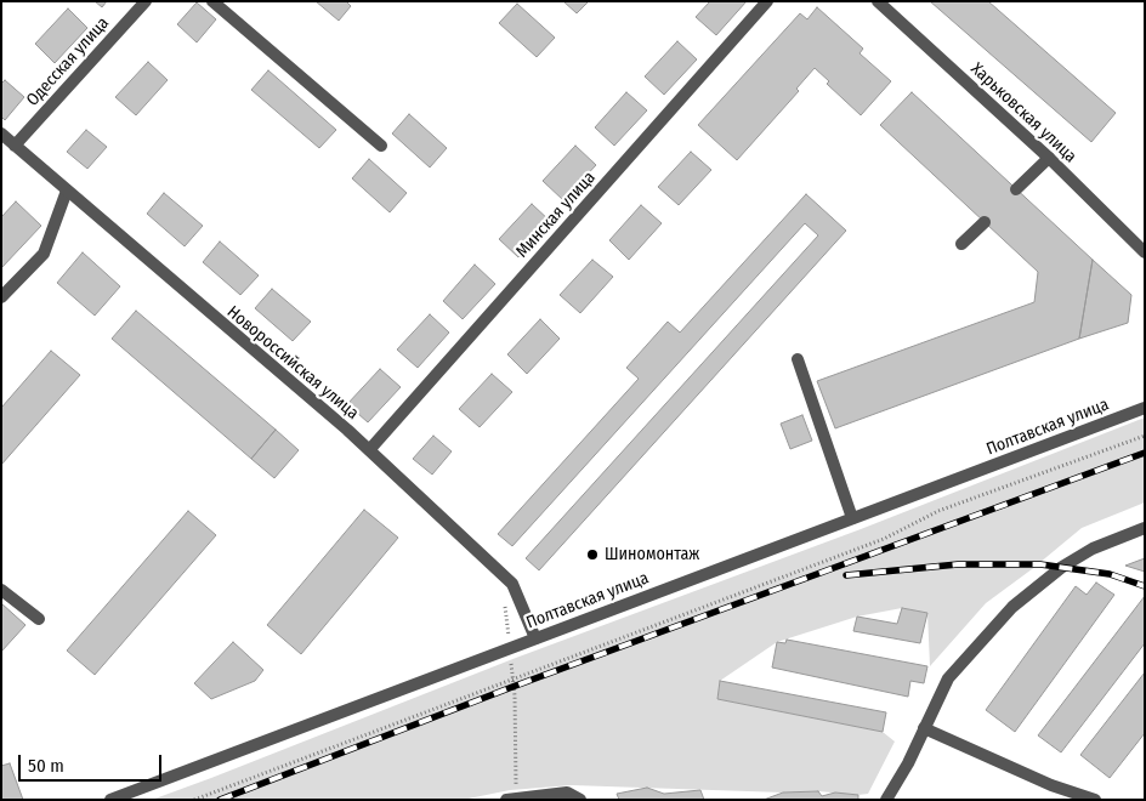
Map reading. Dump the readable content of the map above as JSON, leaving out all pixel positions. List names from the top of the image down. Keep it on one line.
{"streets":{"street":["Одесская улица","Харьковская улица","Минская улица","Новороссийская улица","Полтавская улица"]},"crossings":[["Одесская улица","Новороссийская улица"],["Минская улица","Новороссийская улица"],["Новороссийская улица","Полтавская улица"]],"places":["Шиномонтаж"],"scale_bar":"50 m"}
